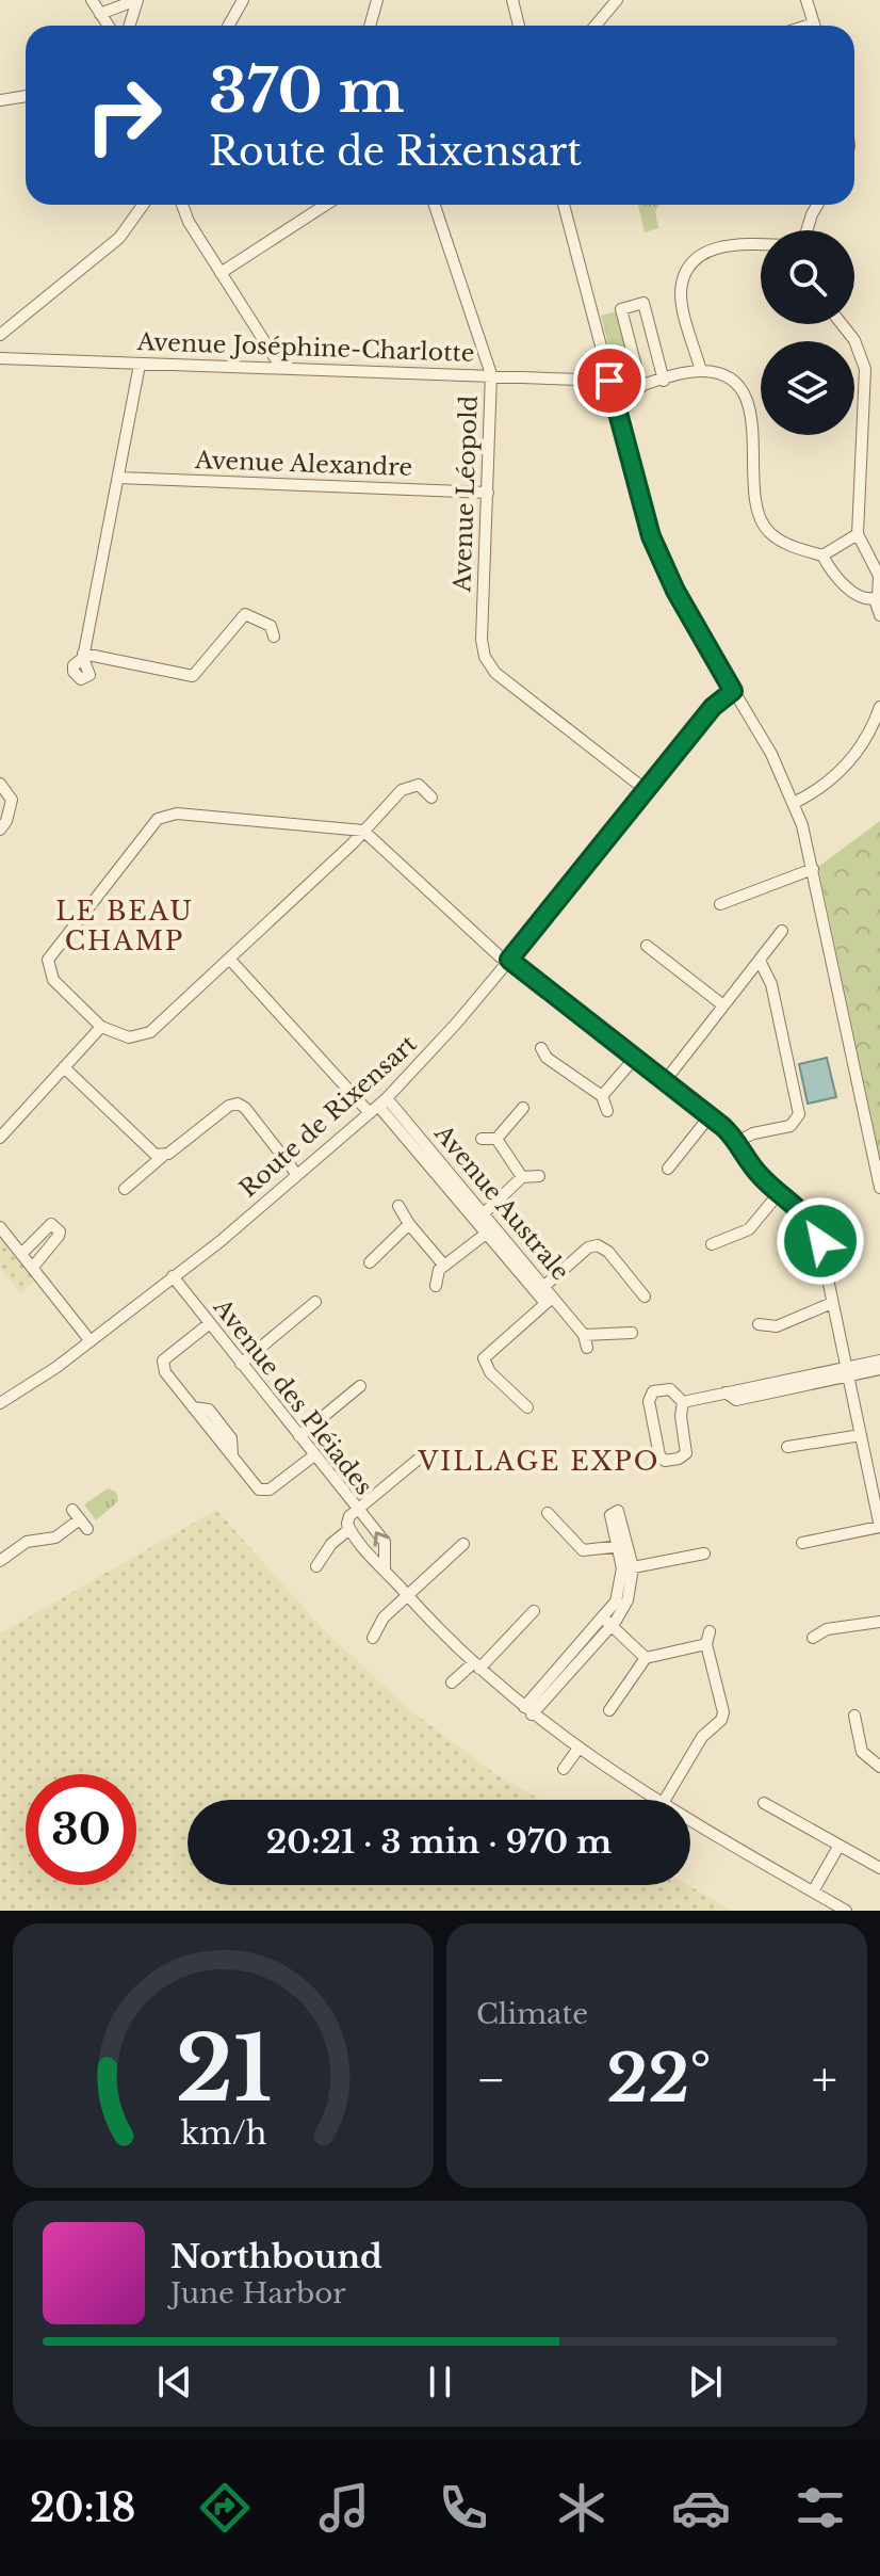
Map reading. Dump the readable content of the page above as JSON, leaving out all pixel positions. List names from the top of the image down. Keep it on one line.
{"streets":{"street":["Avenue Joséphine-Charlotte","Avenue Alexandre","Avenue Léopold","Route de Rixensart","Avenue Australe","Avenue des Pléiades"]},"crossings":[["Avenue Joséphine-Charlotte","Avenue Léopold"],["Avenue Alexandre","Avenue Léopold"],["Avenue Léopold","Route de Rixensart"],["Route de Rixensart","Avenue Australe"],["Route de Rixensart","Avenue des Pléiades"]],"districts":["LE BEAU CHAMP","VILLAGE EXPO"],"page":{"turn":["370 m","Route de Rixensart"],"limit":"30","trip":"20:21 · 3 min · 970 m","tile":"Climate","heat":["−","22°","+"],"song":["Northbound","June Harbor"],"tabs":"20:18","gauge":["21","km/h"]}}
